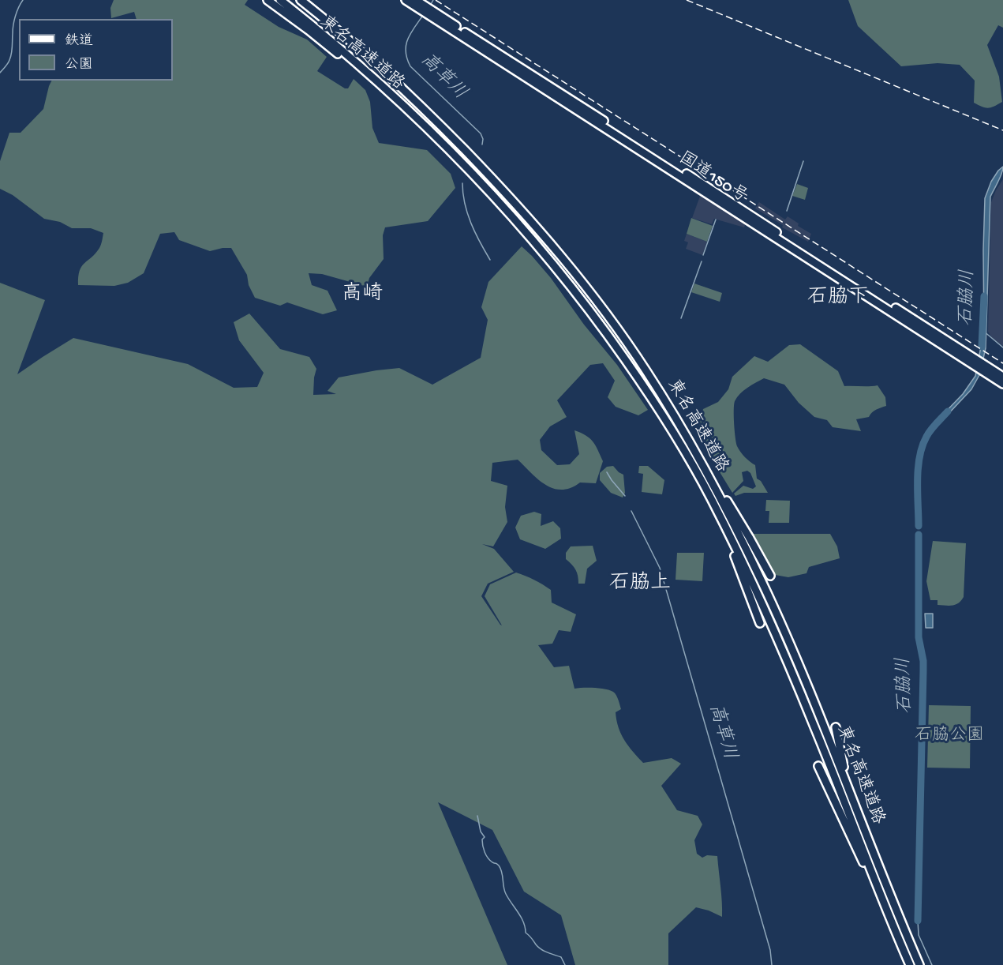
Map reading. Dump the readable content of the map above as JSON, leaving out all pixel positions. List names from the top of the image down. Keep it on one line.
{"streets":{"highway":["東名高速道路","国道150号"]},"districts":["高崎","石脇下","石脇上"],"water":["高草川","石脇川"],"parks":["石脇公園"],"legend":["鉄道","公園"]}
